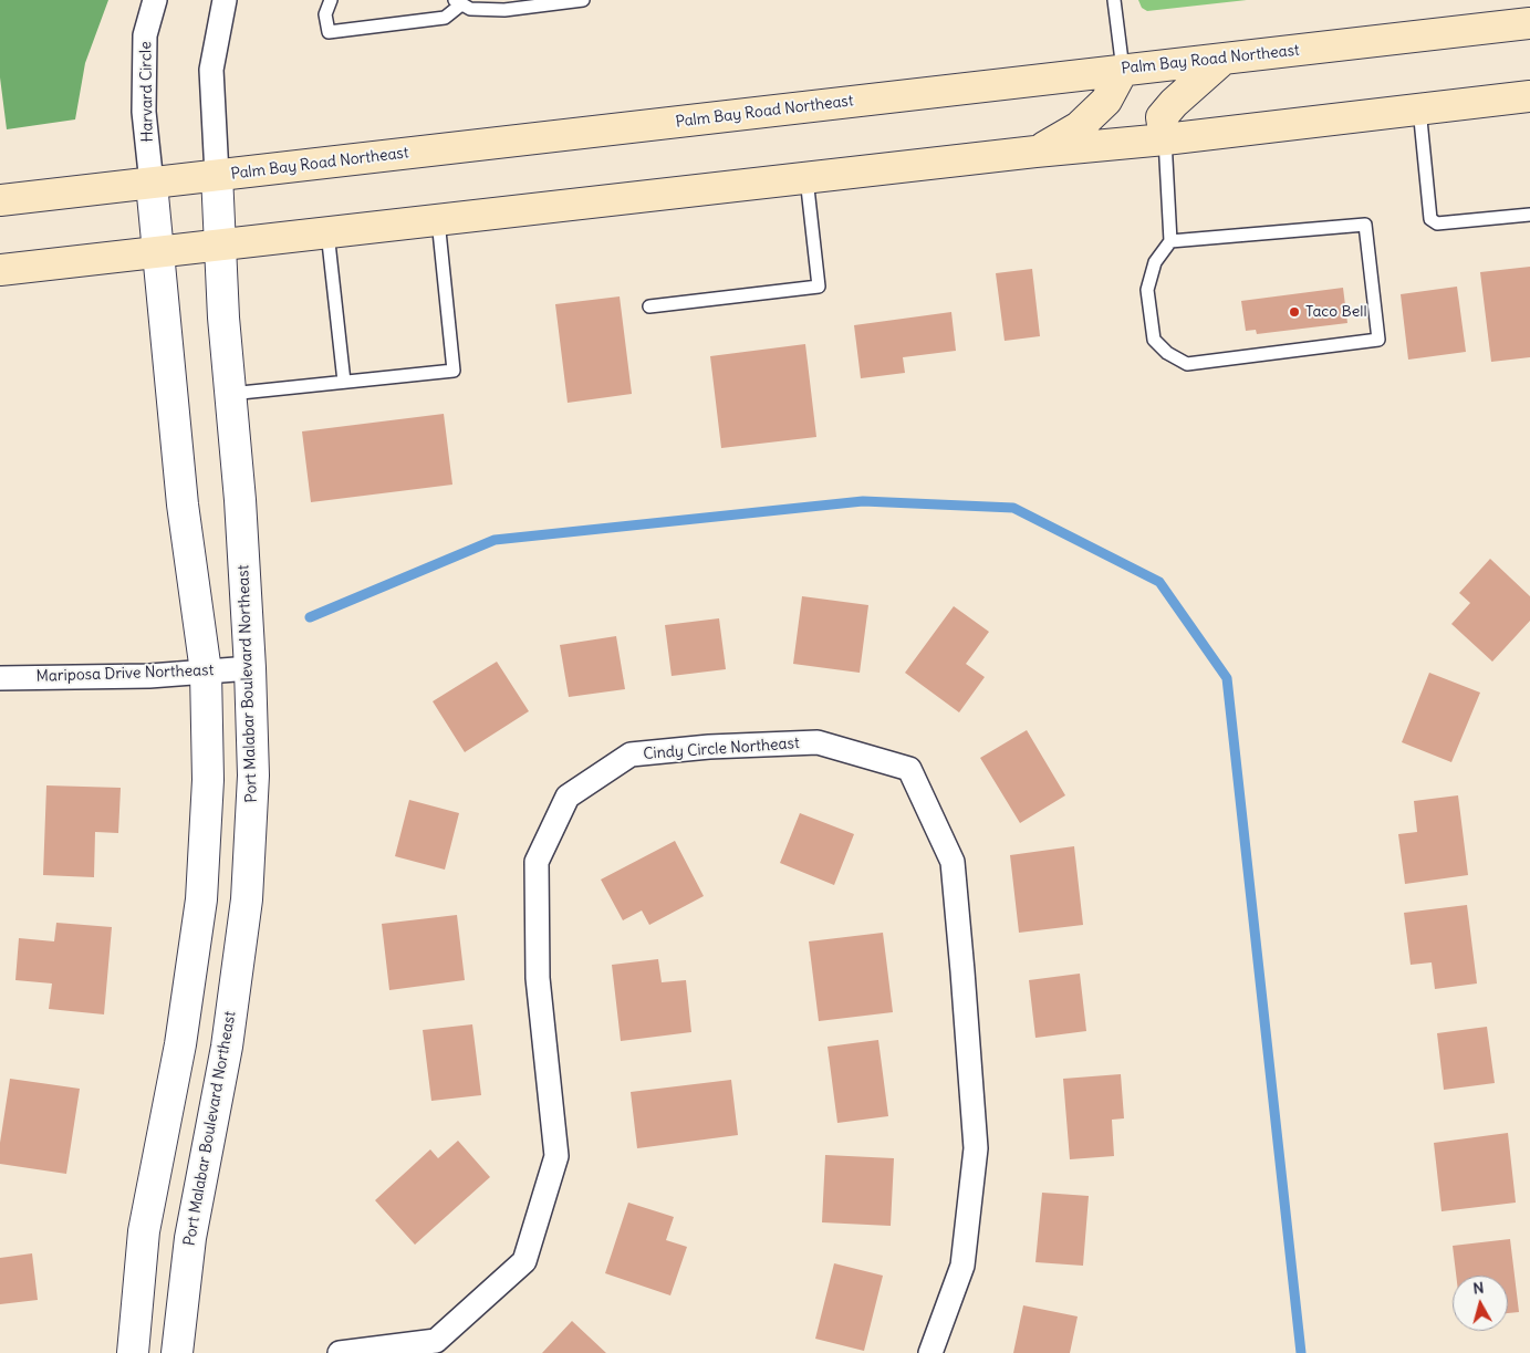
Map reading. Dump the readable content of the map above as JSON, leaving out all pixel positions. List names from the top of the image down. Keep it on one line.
{"streets":{"main road":["Palm Bay Road Northeast"],"street":["Harvard Circle","Mariposa Drive Northeast","Port Malabar Boulevard Northeast","Cindy Circle Northeast"]},"crossings":[["Palm Bay Road Northeast","Harvard Circle"],["Palm Bay Road Northeast","Port Malabar Boulevard Northeast"],["Mariposa Drive Northeast","Port Malabar Boulevard Northeast"]],"places":["Taco Bell"],"north":"top"}
